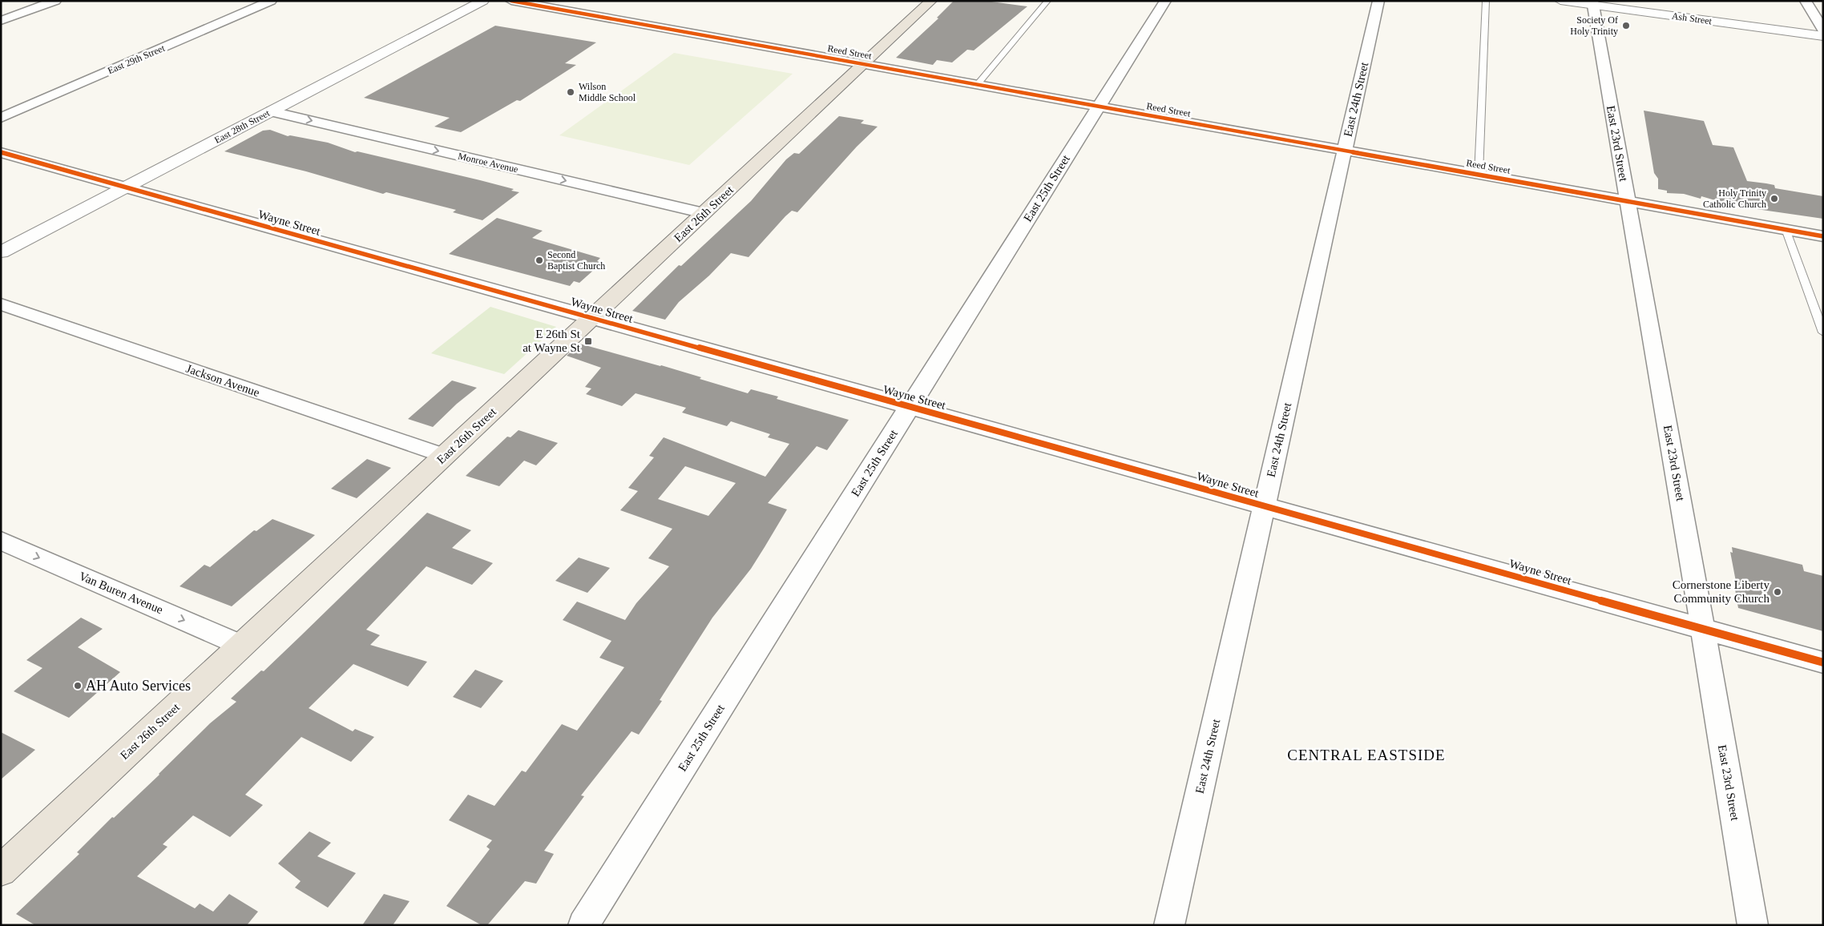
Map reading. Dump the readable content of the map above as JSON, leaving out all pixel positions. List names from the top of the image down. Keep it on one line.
{"streets":{"main road":["East 26th Street"],"street":["Ash Street","Reed Street","East 29th Street","East 24th Street","East 28th Street","East 23rd Street","Monroe Avenue","East 25th Street","Wayne Street","Jackson Avenue","Van Buren Avenue"]},"crossings":[["Ash Street","East 23rd Street"],["Reed Street","East 24th Street"],["Reed Street","East 23rd Street"],["Reed Street","East 25th Street"],["Reed Street","East 26th Street"],["East 24th Street","Wayne Street"],["East 28th Street","Monroe Avenue"],["East 28th Street","Wayne Street"],["East 23rd Street","Wayne Street"],["Monroe Avenue","East 26th Street"],["East 25th Street","Wayne Street"],["East 26th Street","Wayne Street"],["East 26th Street","Jackson Avenue"],["East 26th Street","Van Buren Avenue"]],"one_way":["Monroe Avenue","Van Buren Avenue"],"districts":["CENTRAL EASTSIDE"],"places":{"other":["Society Of Holy Trinity","Wilson Middle School","Holy Trinity Catholic Church","Second Baptist Church","Cornerstone Liberty Community Church","AH Auto Services"],"transit":["E 26th St at Wayne St"]}}
